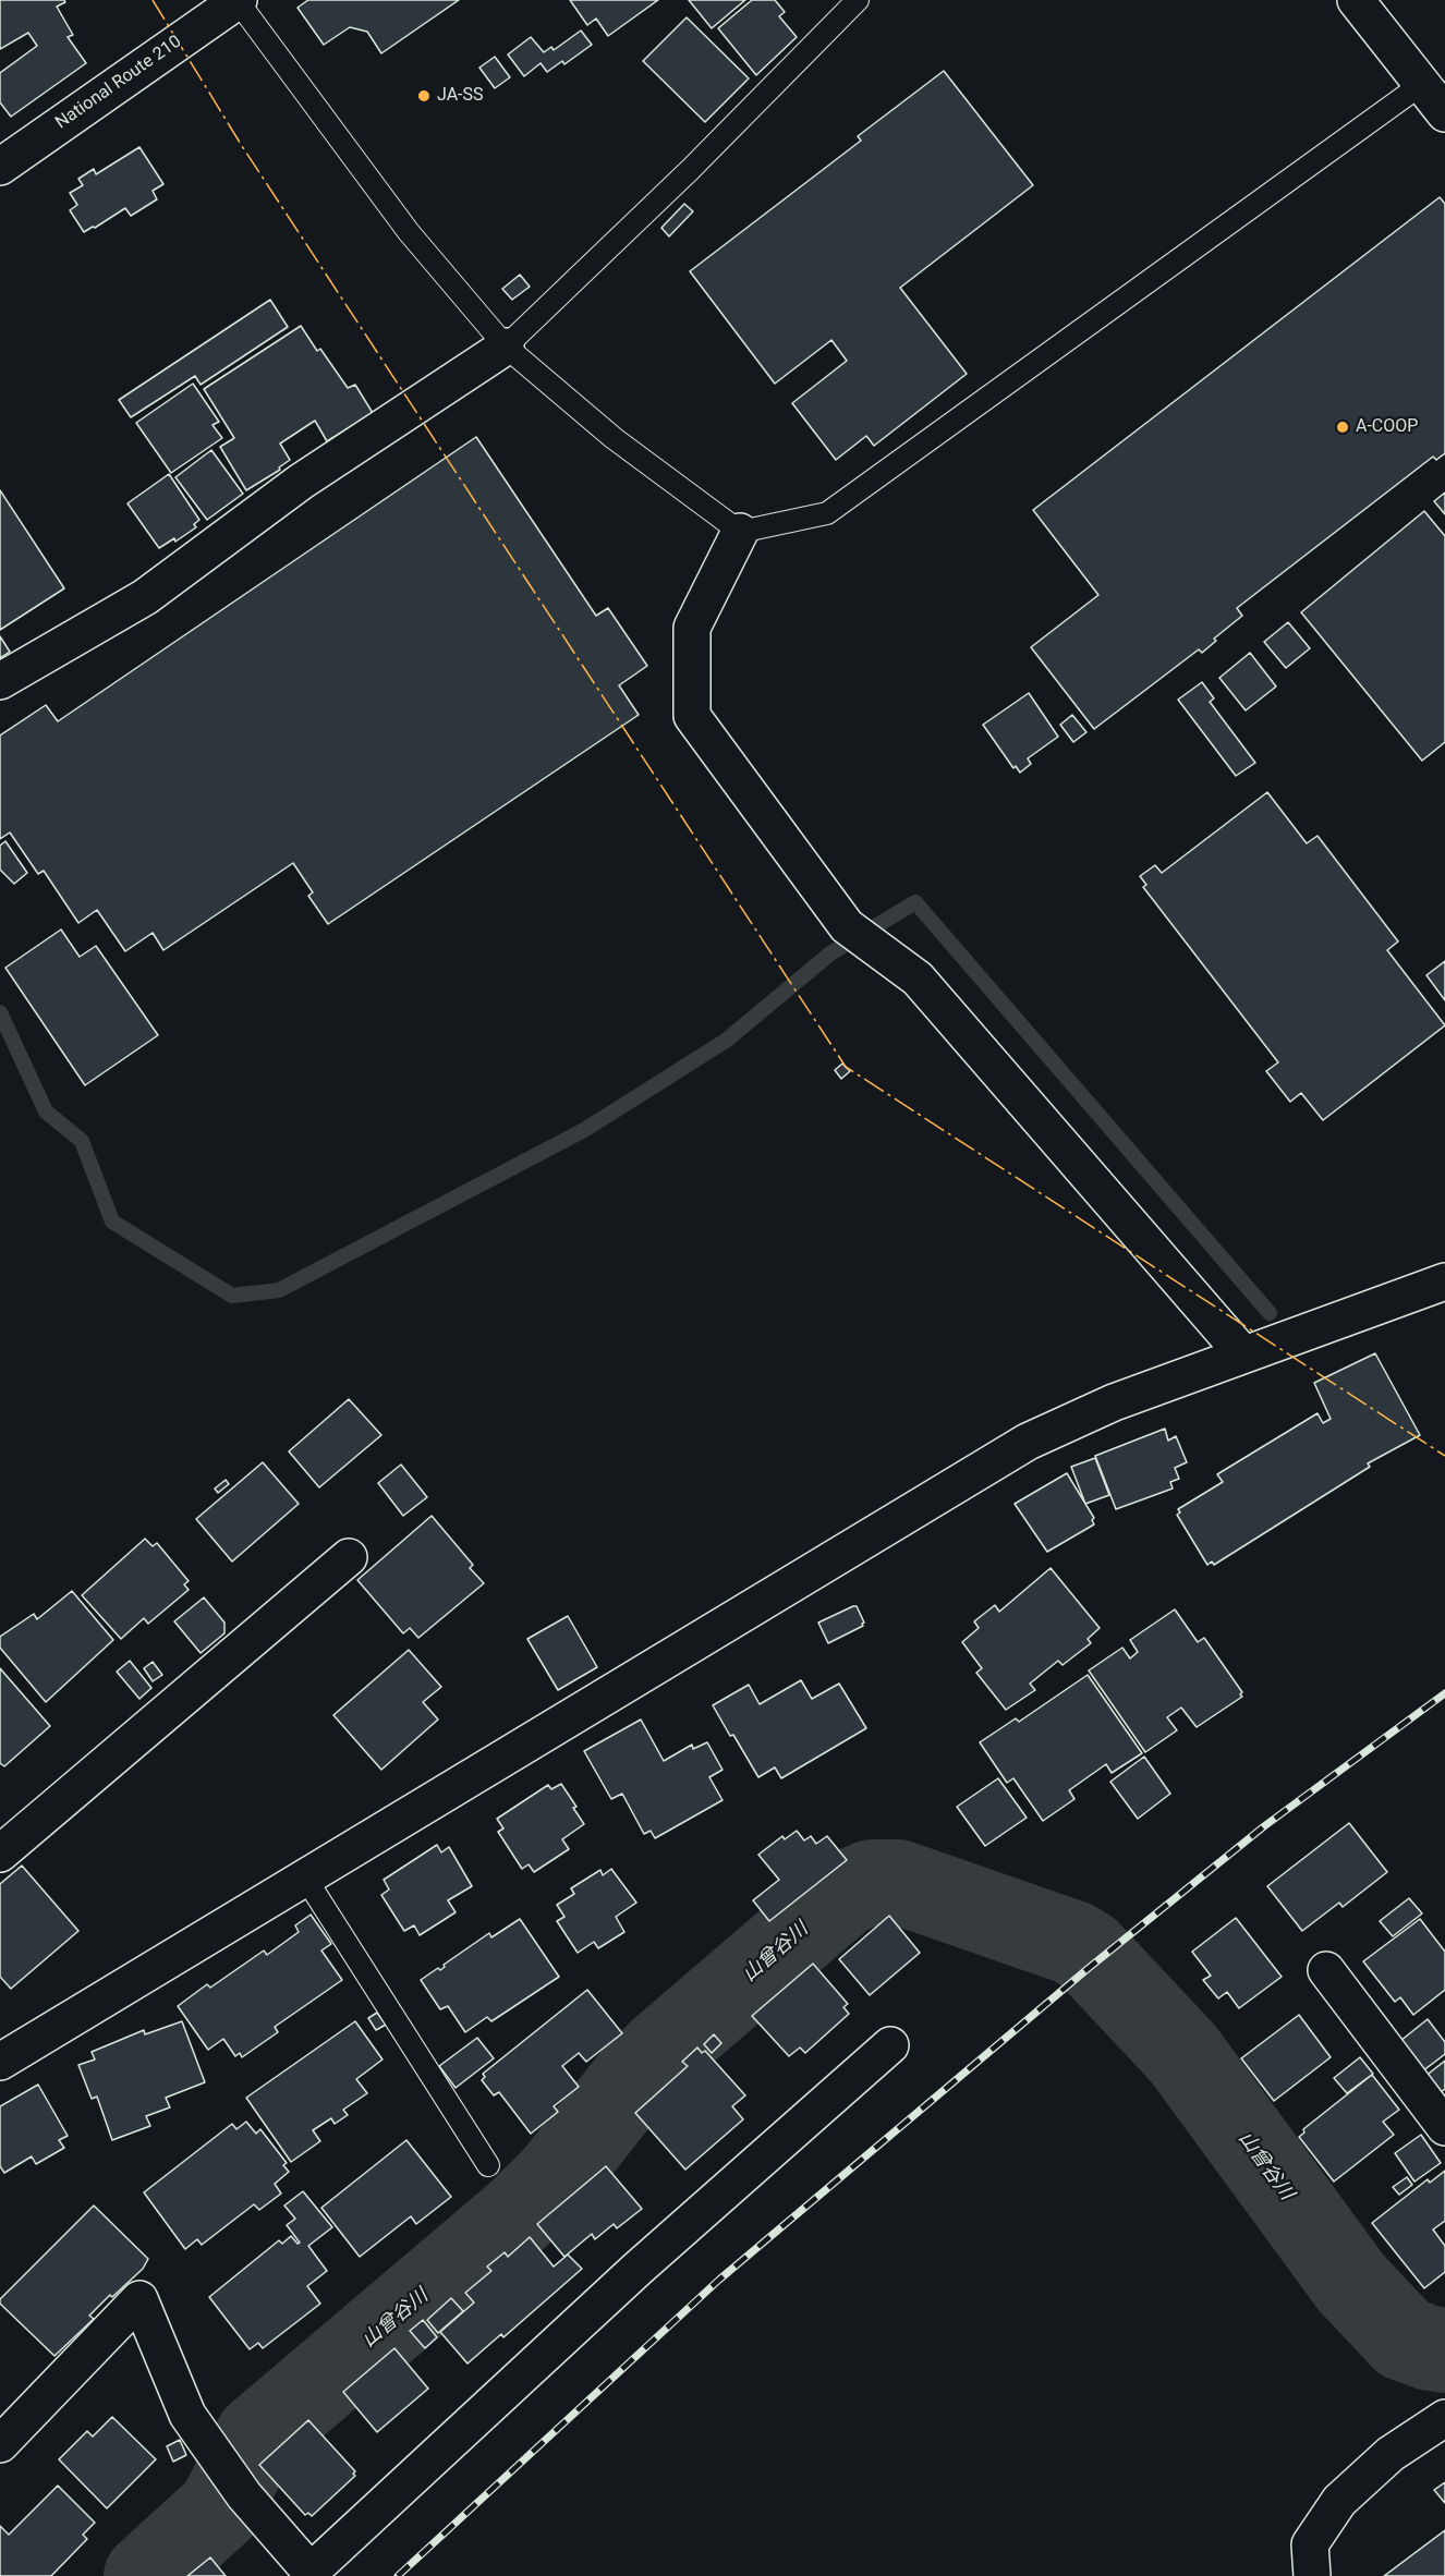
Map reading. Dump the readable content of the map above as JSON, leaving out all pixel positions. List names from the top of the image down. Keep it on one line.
{"streets":{"main road":["National Route 210"]},"water":["山曾谷川"],"places":["JA-SS","A-COOP"]}
